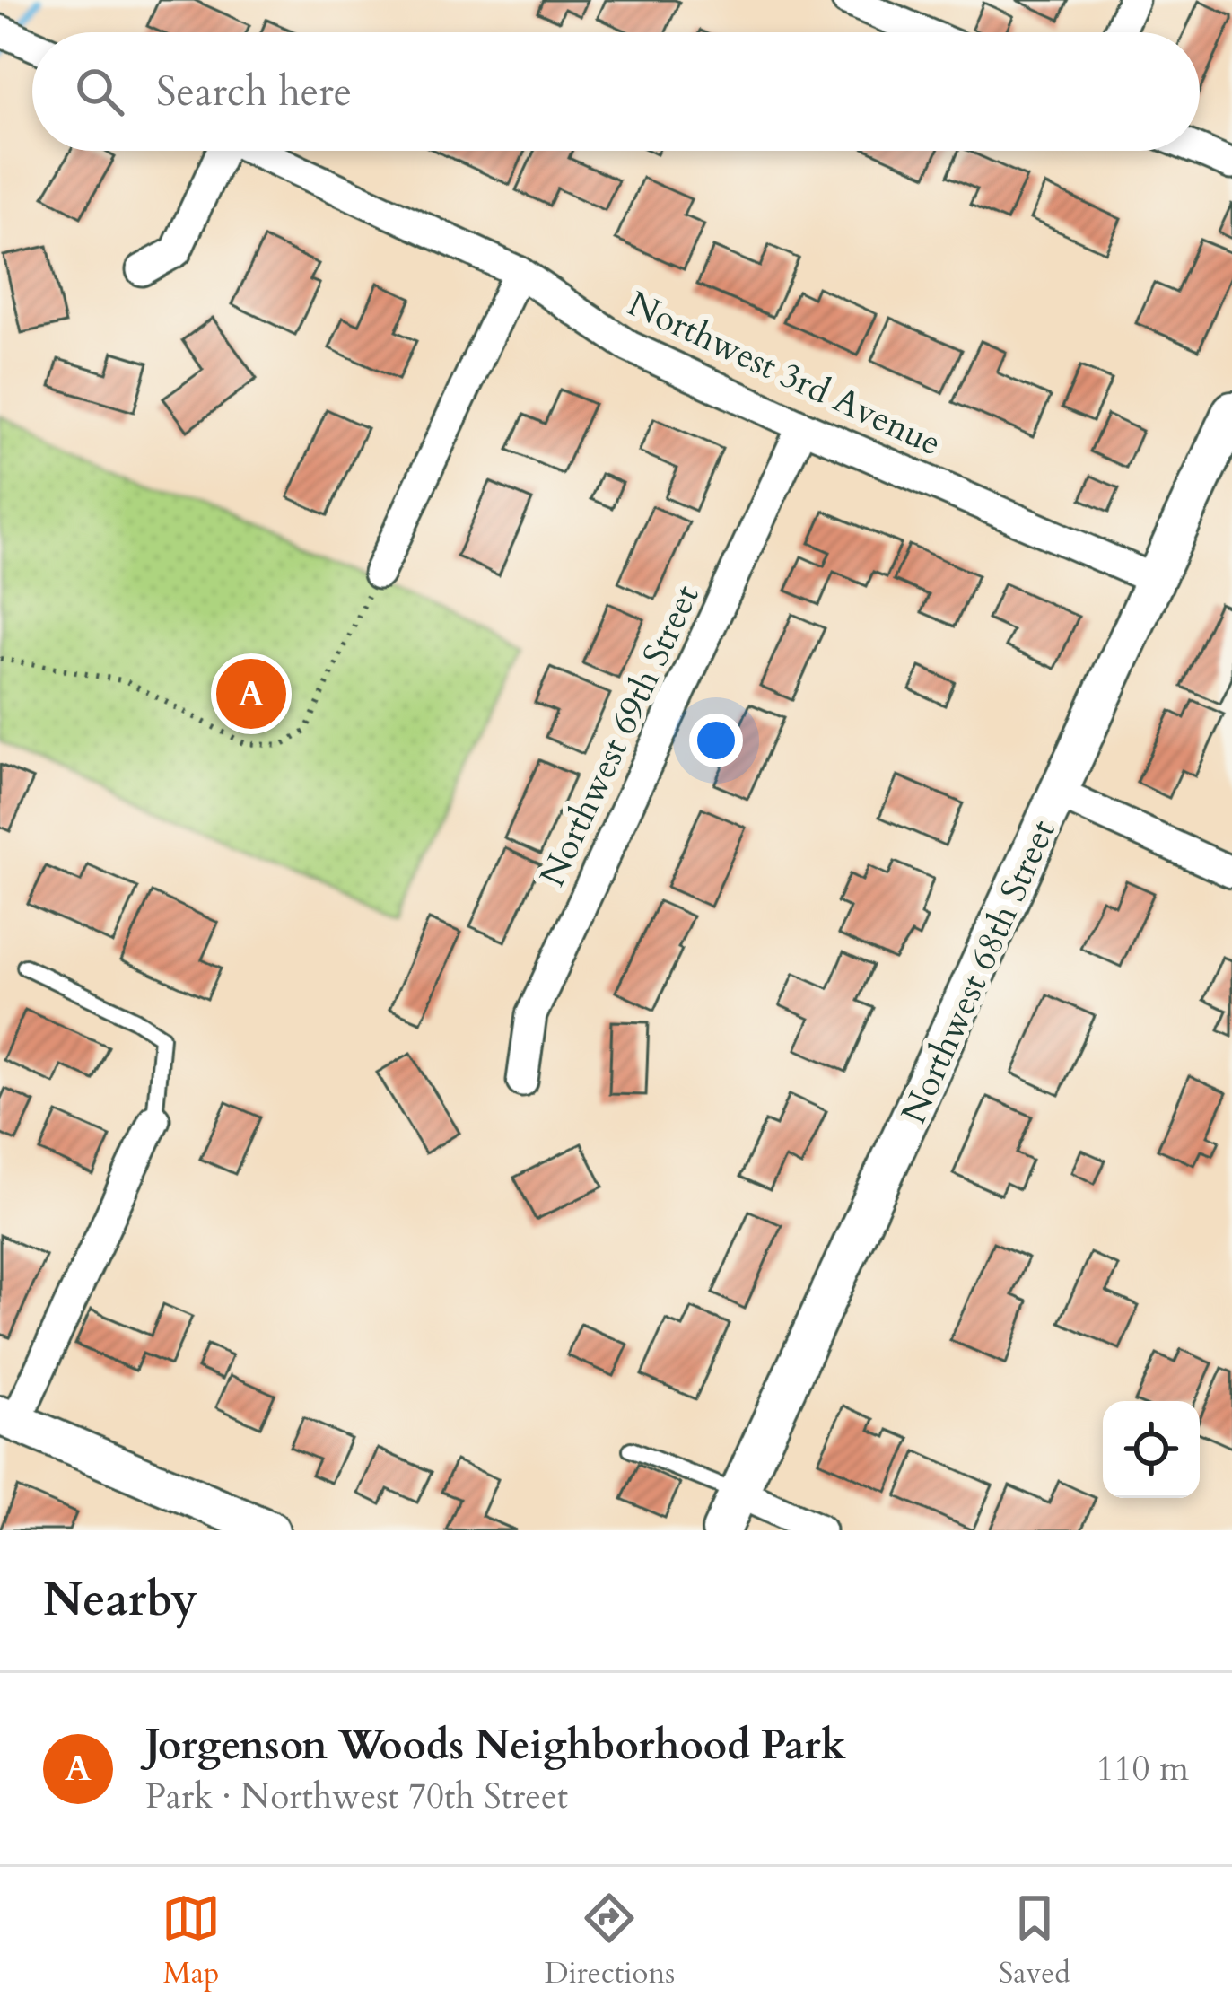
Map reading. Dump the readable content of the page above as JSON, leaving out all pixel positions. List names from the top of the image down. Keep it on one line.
{"streets":{"street":["Northwest 3rd Avenue","Northwest 69th Street","Northwest 68th Street"]},"crossings":[["Northwest 3rd Avenue","Northwest 69th Street"],["Northwest 3rd Avenue","Northwest 68th Street"]],"page":{"search":"Search here","pins":"A","heading":"Nearby","list":[{"mark":"A","name":"Jorgenson Woods Neighborhood Park","note":"Park · Northwest 70th Street","value":"110 m"}],"nav":["Map","Directions","Saved"]}}
